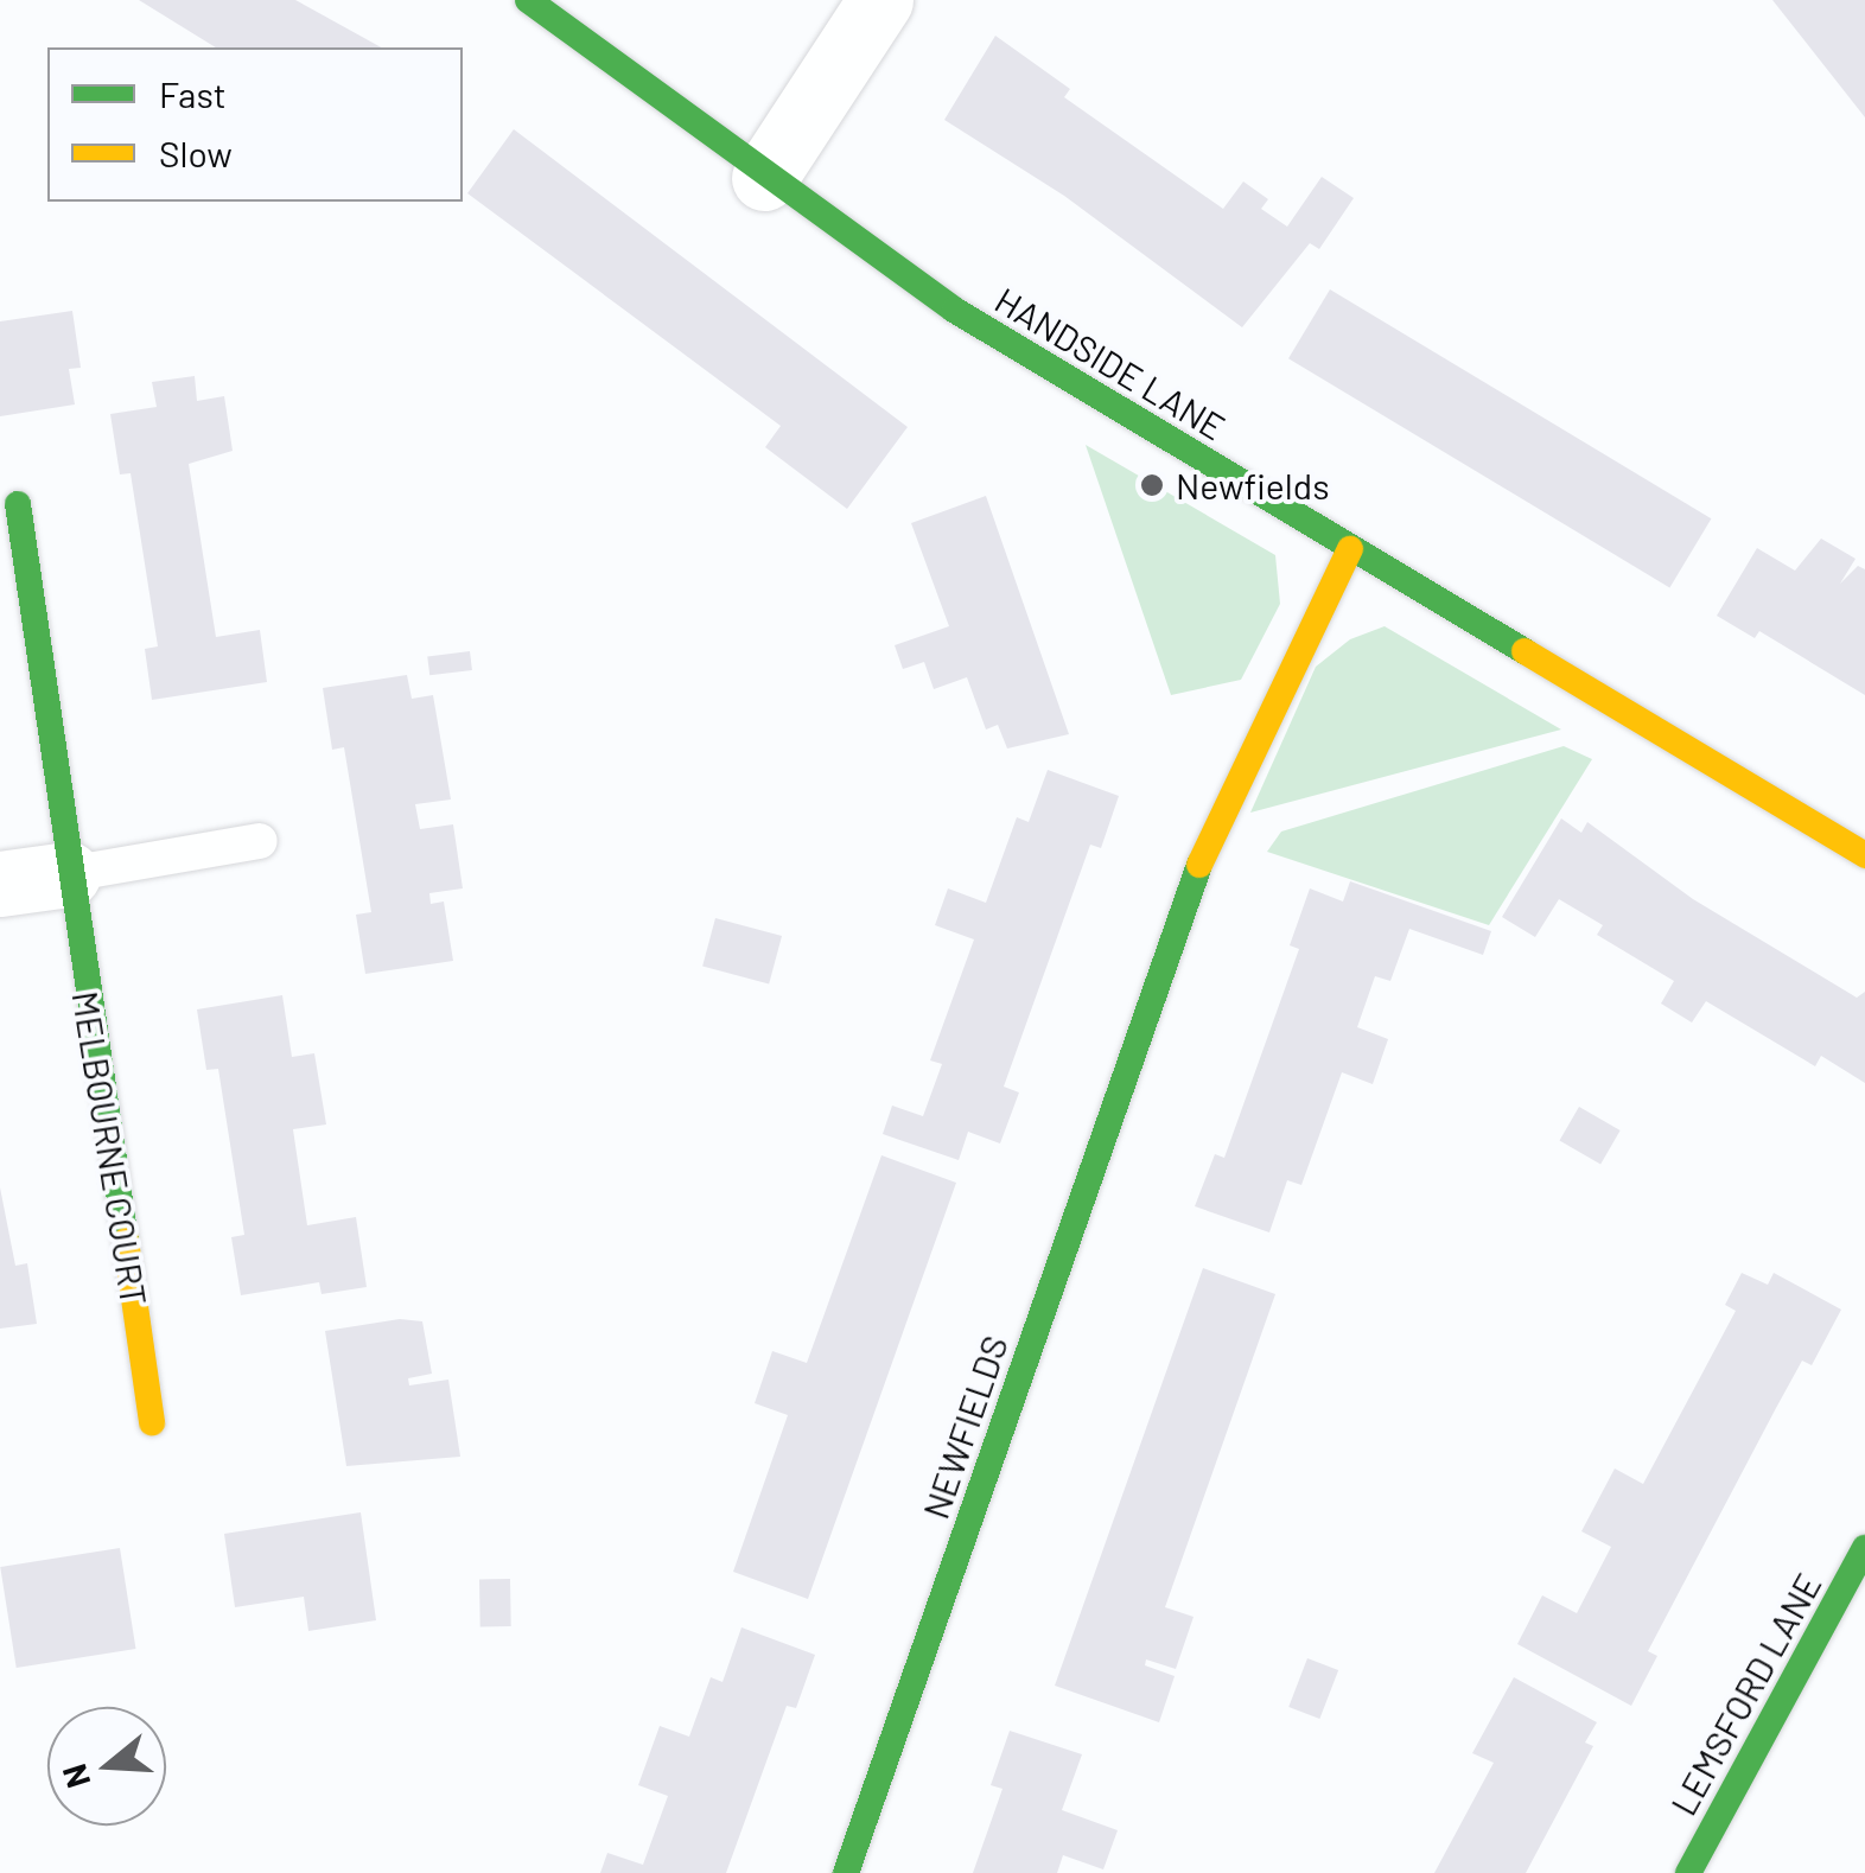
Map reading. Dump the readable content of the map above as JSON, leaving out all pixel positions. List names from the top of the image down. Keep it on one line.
{"streets":{"street":["HANDSIDE LANE","MELBOURNE COURT","NEWFIELDS","LEMSFORD LANE"]},"crossings":[["HANDSIDE LANE","NEWFIELDS"]],"places":["Newfields"],"legend":["Fast","Slow"],"north":"left"}
